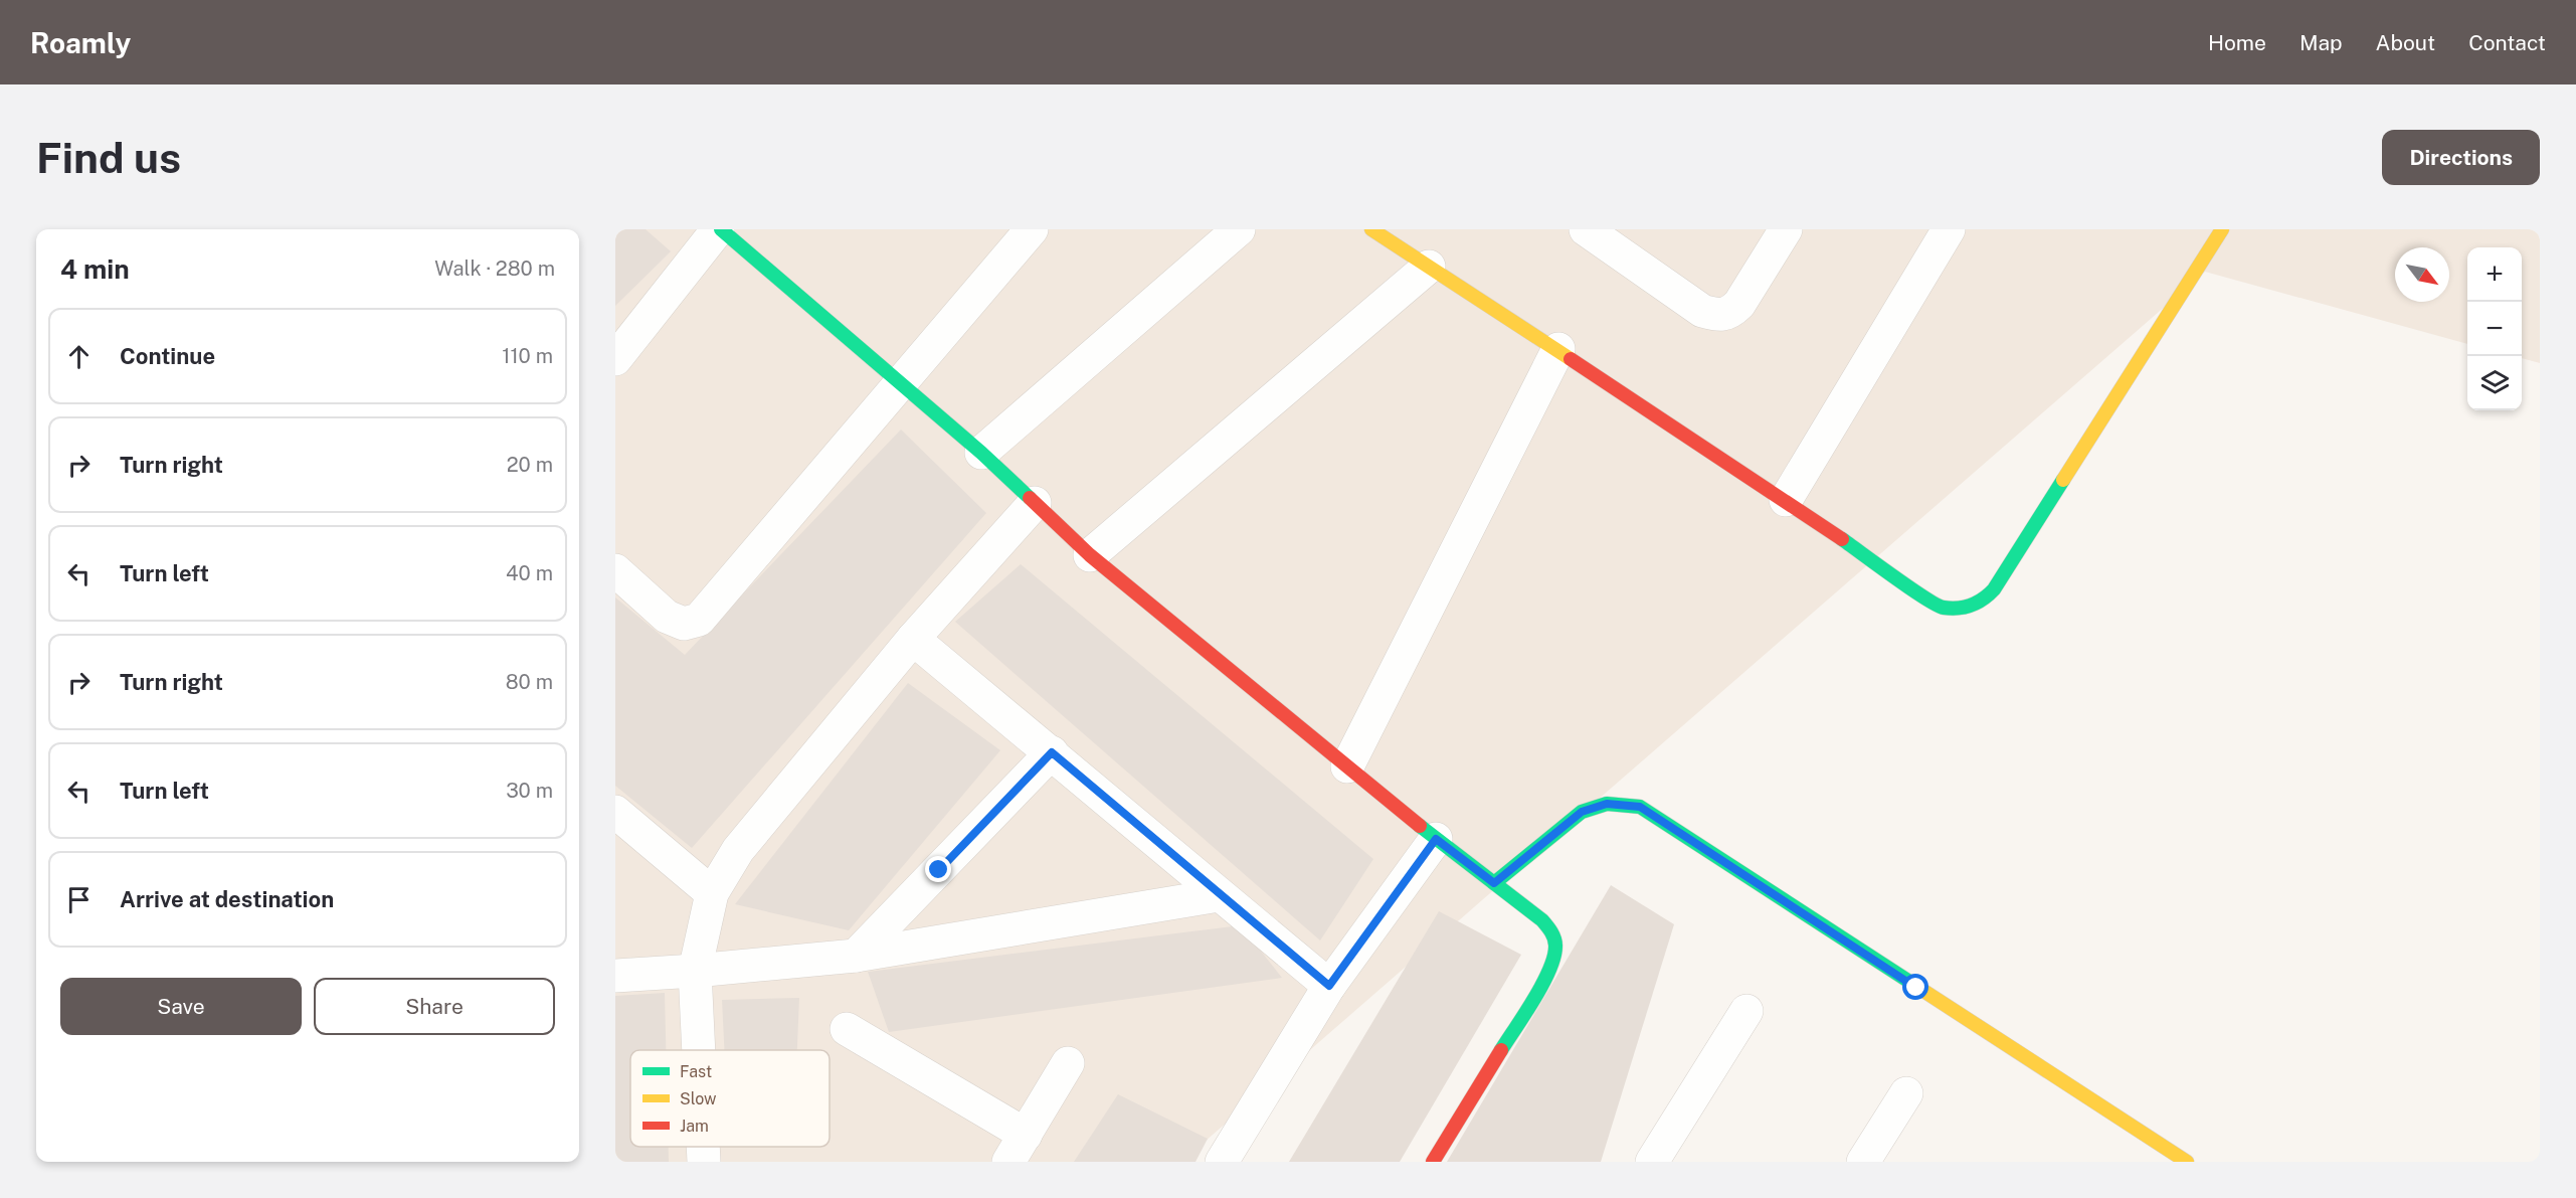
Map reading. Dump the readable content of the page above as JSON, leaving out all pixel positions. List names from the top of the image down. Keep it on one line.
{"legend":["Fast","Slow","Jam"],"north":"bottom right","page":{"header":"Roamly","nav":["Home","Map","About","Contact"],"buttons":["Directions",["Save","Share"]],"title":"Find us","heading":["4 min","Walk · 280 m"],"map_buttons":["+","−"],"list":[["Continue","110 m"],["Turn right","20 m"],["Turn left","40 m"],["Turn right","80 m"],["Turn left","30 m"],"Arrive at destination"]}}
